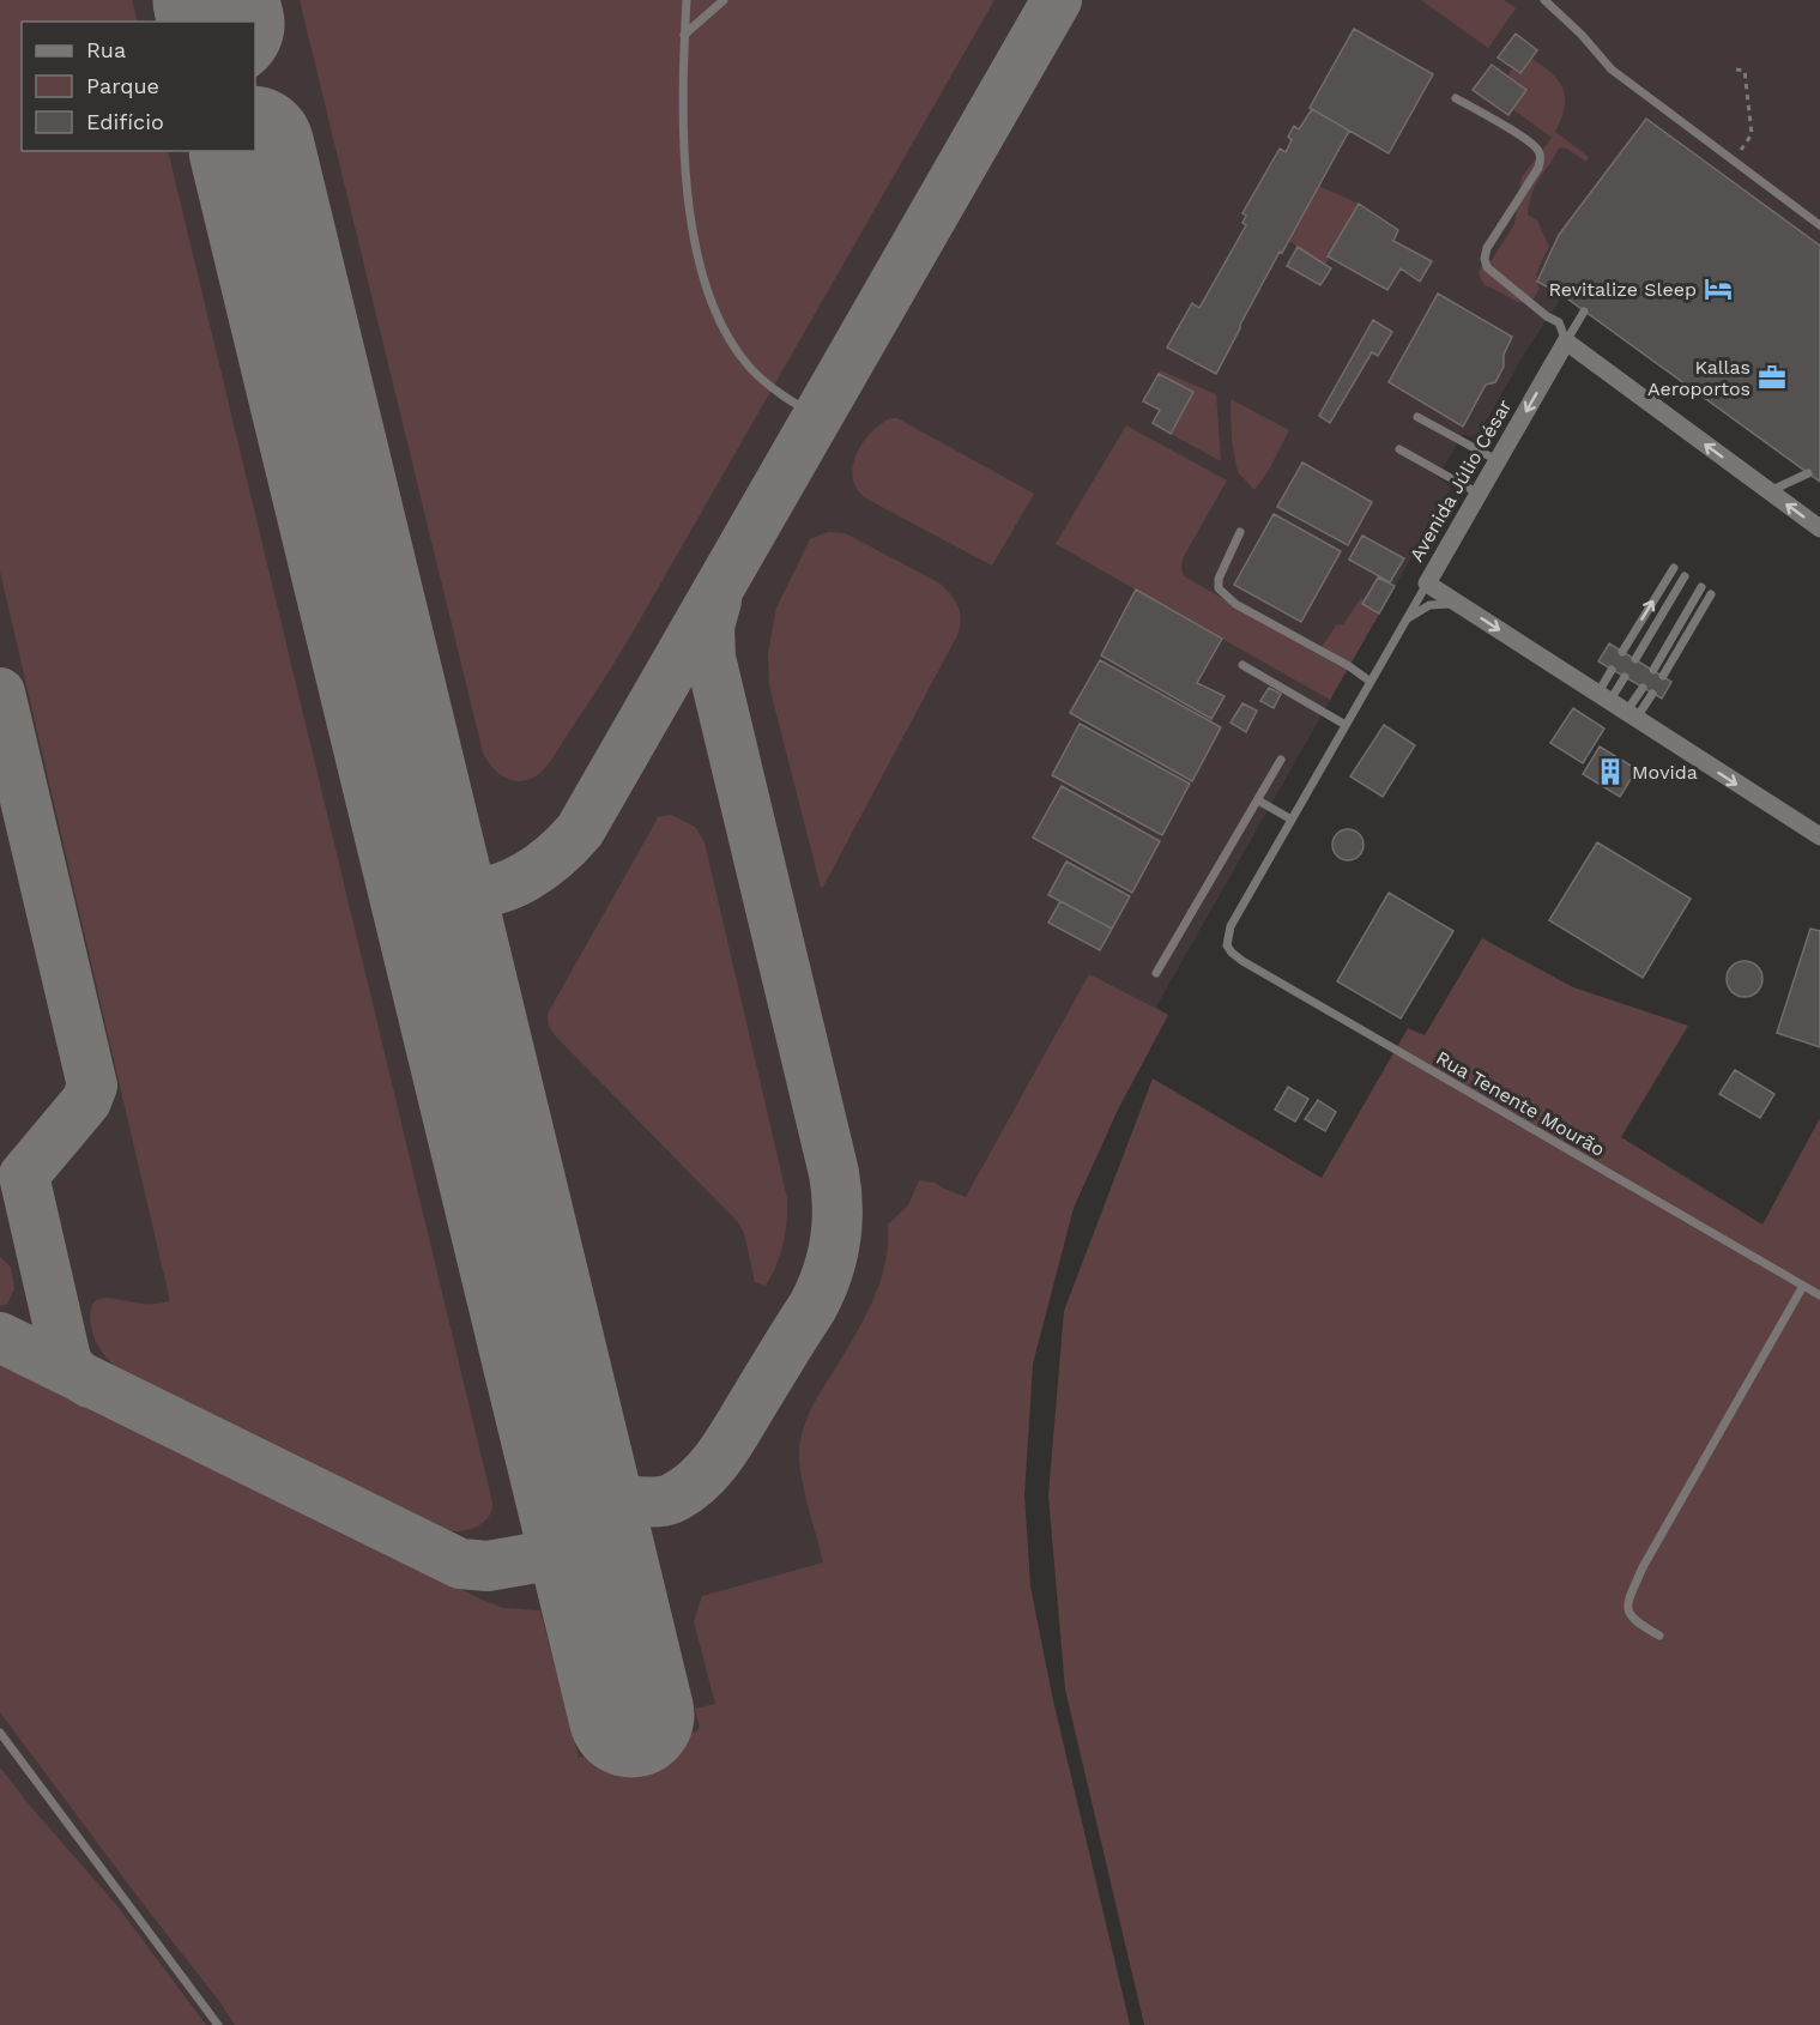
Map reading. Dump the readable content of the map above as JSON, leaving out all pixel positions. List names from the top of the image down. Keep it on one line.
{"streets":{"street":["Avenida Júlio César"],"lane":["Rua Tenente Mourão"]},"places":{"hotel":["Revitalize Sleep"],"office":["Kallas Aeroportos"],"building":["Movida"]},"legend":["Rua","Parque","Edifício"]}
